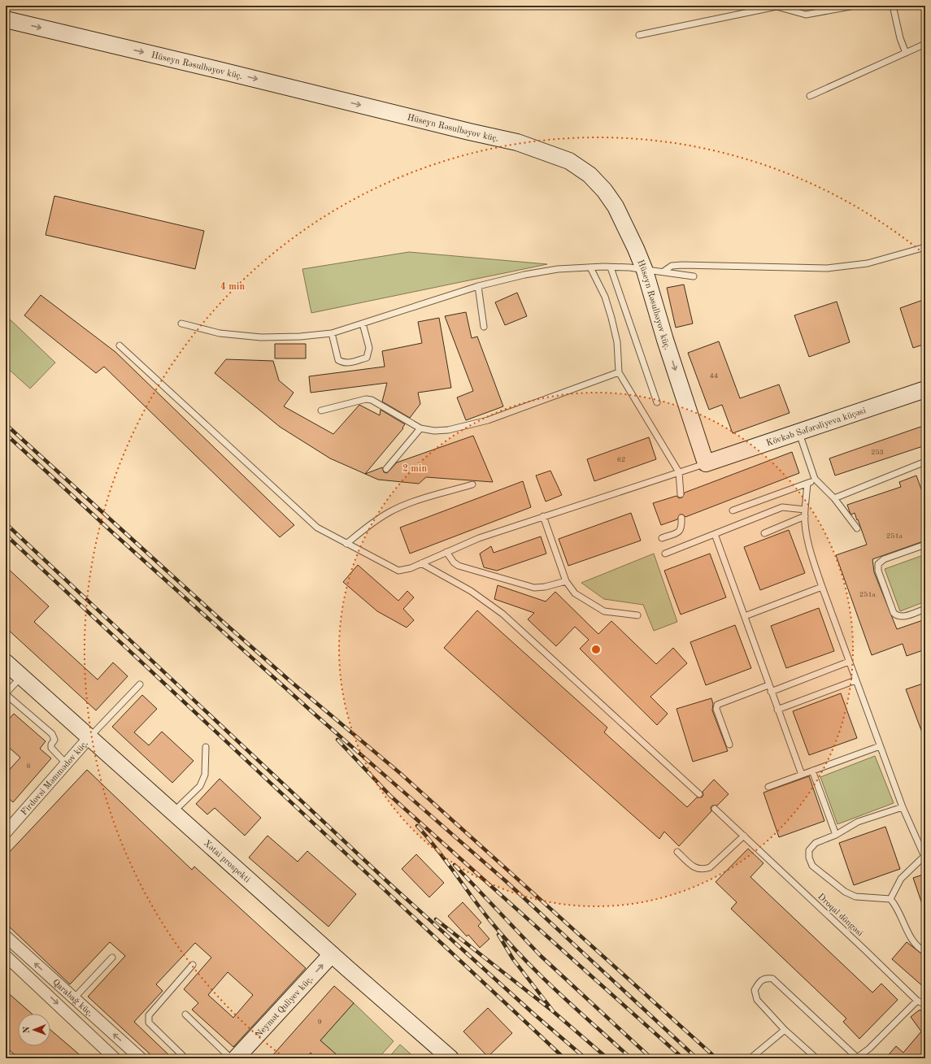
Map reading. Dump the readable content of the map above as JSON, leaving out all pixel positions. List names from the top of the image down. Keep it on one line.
{"streets":{"street":["Hüseyn Rəsulbəyov küç.","Kövkəb Səfərəliyeva küçəsi","Firdovsi Məmmədov küç.","Xətai prospekti","Qarabağ küç.","Neymət Quliyev küç."],"lane":["Droqal döngəsi"]},"crossings":[["Hüseyn Rəsulbəyov küç.","Kövkəb Səfərəliyeva küçəsi"],["Firdovsi Məmmədov küç.","Xətai prospekti"],["Xətai prospekti","Neymət Quliyev küç."]],"one_way":["Hüseyn Rəsulbəyov küç.","Neymət Quliyev küç."],"house_numbers":["44","253","62","251a","251a","6","9"],"north":"left","rings":["4 min","2 min"]}
